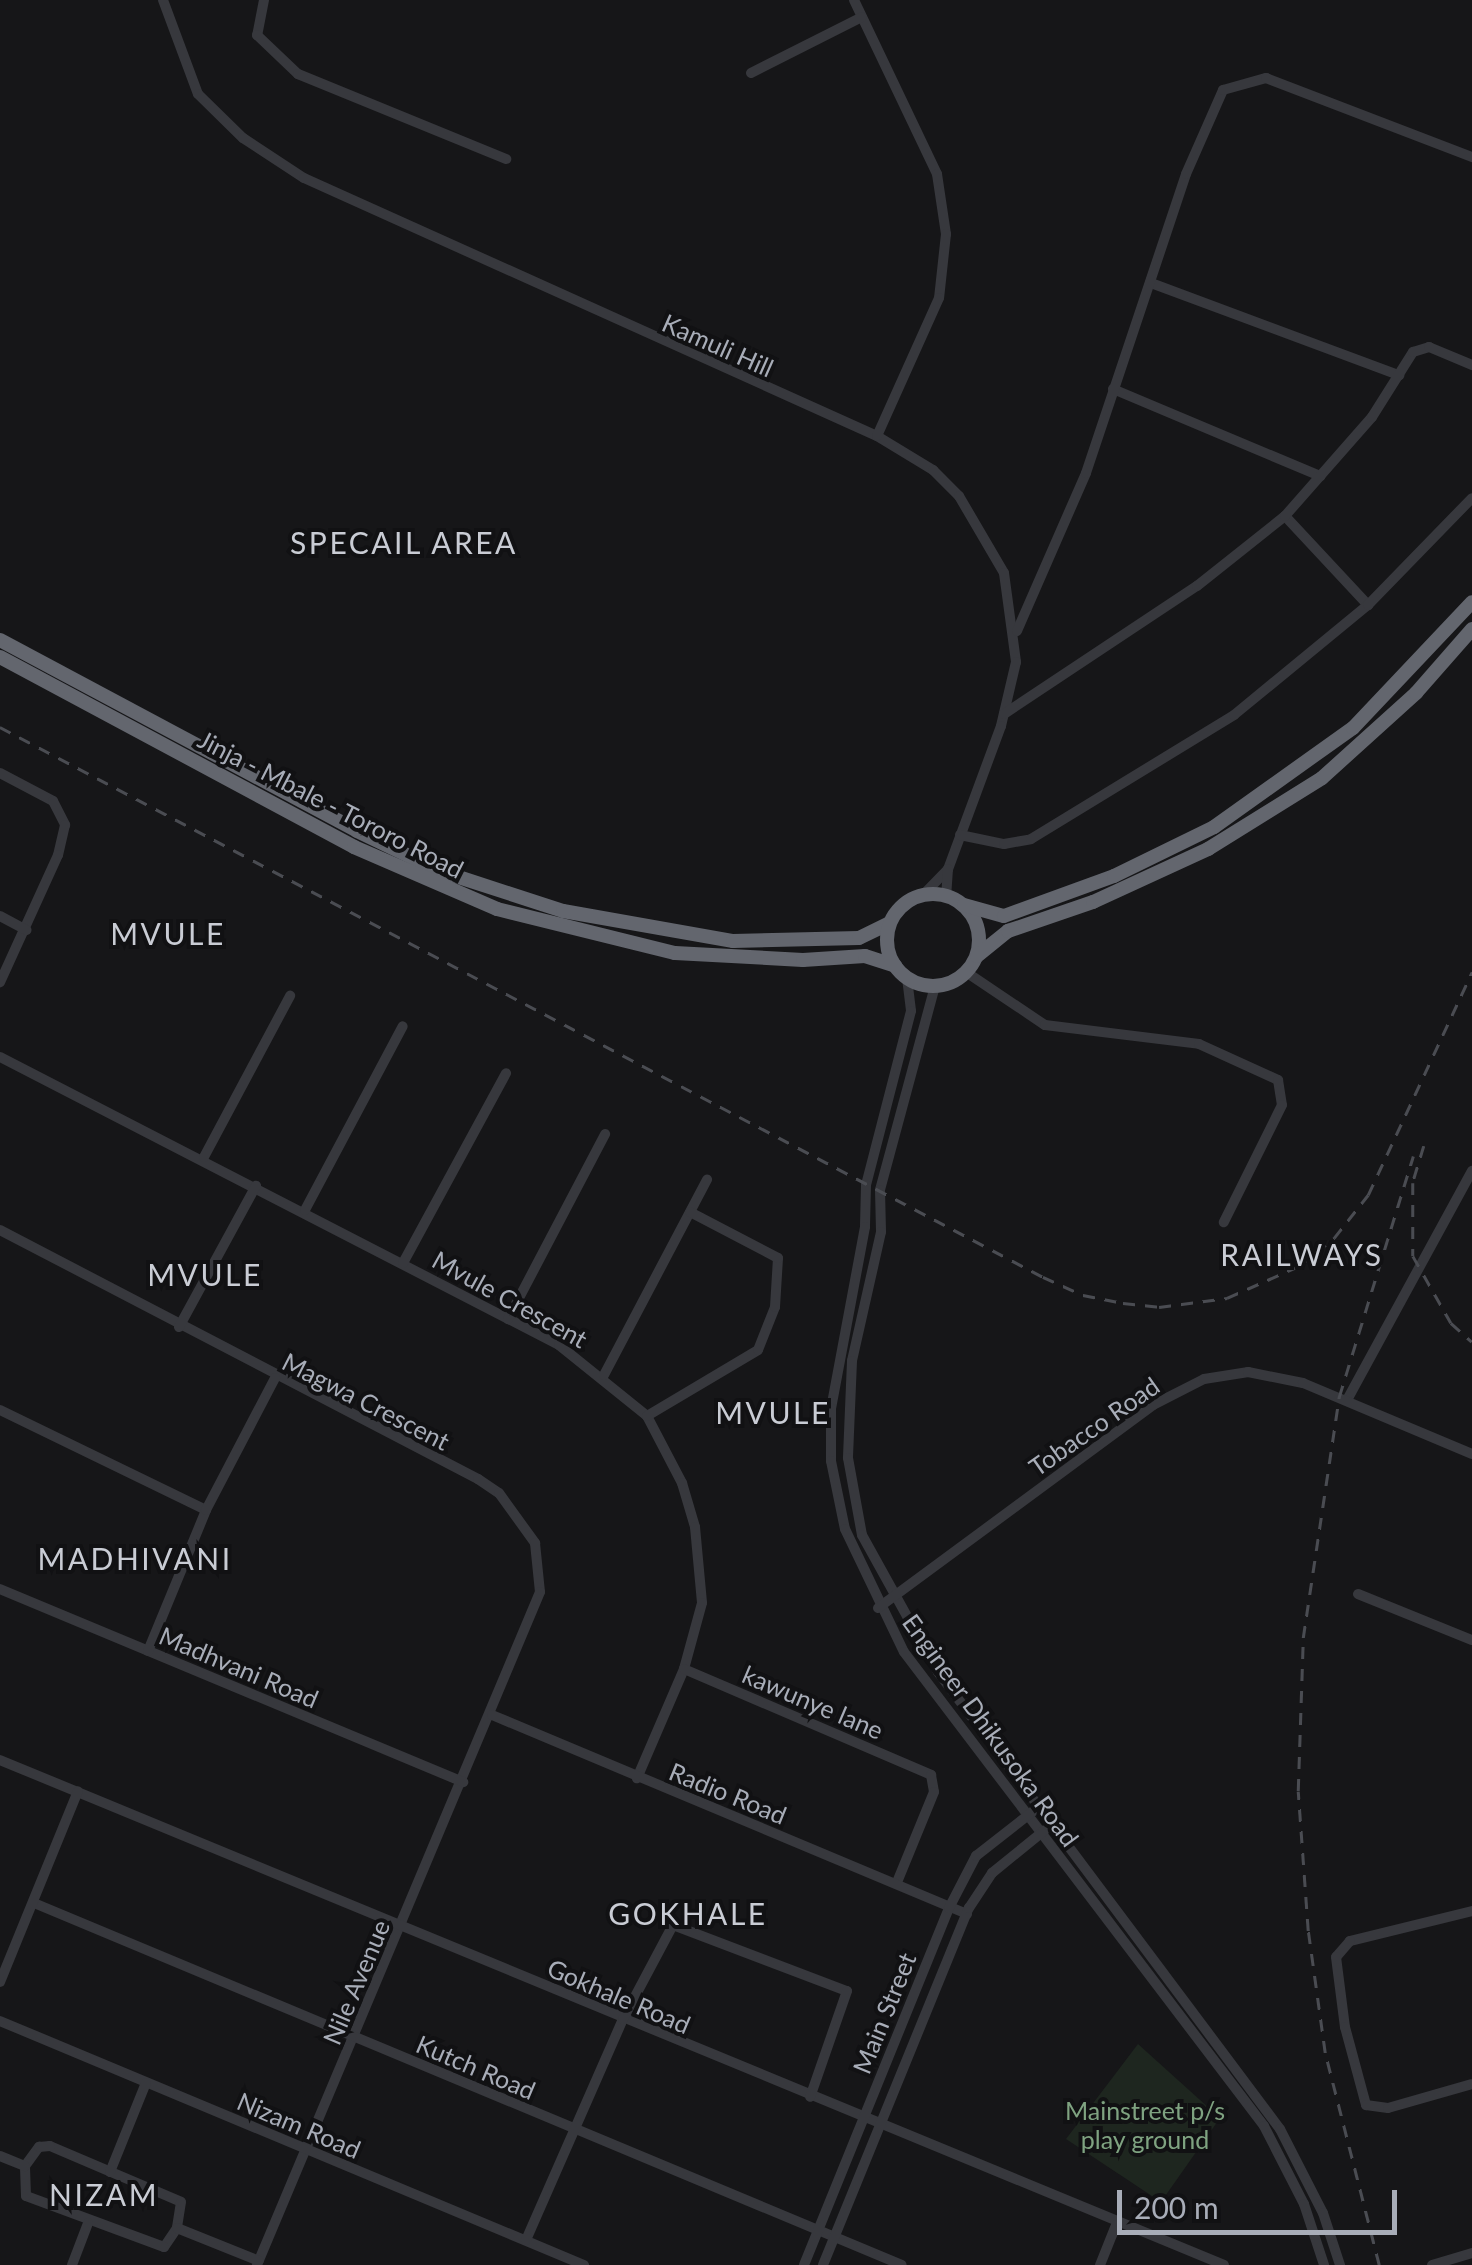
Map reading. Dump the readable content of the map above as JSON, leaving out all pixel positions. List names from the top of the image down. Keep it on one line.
{"streets":{"highway":["Jinja - Mbale - Tororo Road"],"street":["Kamuli Hill","Mvule Crescent","Magwa Crescent","Tobacco Road","Madhvani Road","kawunye lane","Engineer Dhikusoka Road","Radio Road","Nile Avenue","Gokhale Road","Main Street","Kutch Road","Nizam Road"]},"crossings":[["Kamuli Hill","Jinja - Mbale - Tororo Road"],["Kamuli Hill","Engineer Dhikusoka Road"],["Jinja - Mbale - Tororo Road","Engineer Dhikusoka Road"],["Mvule Crescent","kawunye lane"],["Mvule Crescent","Radio Road"],["Magwa Crescent","Radio Road"],["Magwa Crescent","Nile Avenue"],["Tobacco Road","Engineer Dhikusoka Road"],["Madhvani Road","Nile Avenue"],["kawunye lane","Radio Road"],["Engineer Dhikusoka Road","Main Street"],["Radio Road","Nile Avenue"],["Radio Road","Main Street"],["Nile Avenue","Gokhale Road"],["Nile Avenue","Kutch Road"],["Nile Avenue","Nizam Road"],["Gokhale Road","Main Street"],["Main Street","Kutch Road"]],"districts":["SPECAIL AREA","MVULE","RAILWAYS","MVULE","MVULE","MADHIVANI","GOKHALE","NIZAM"],"parks":["Mainstreet p/s play ground"],"scale_bar":"200 m"}
